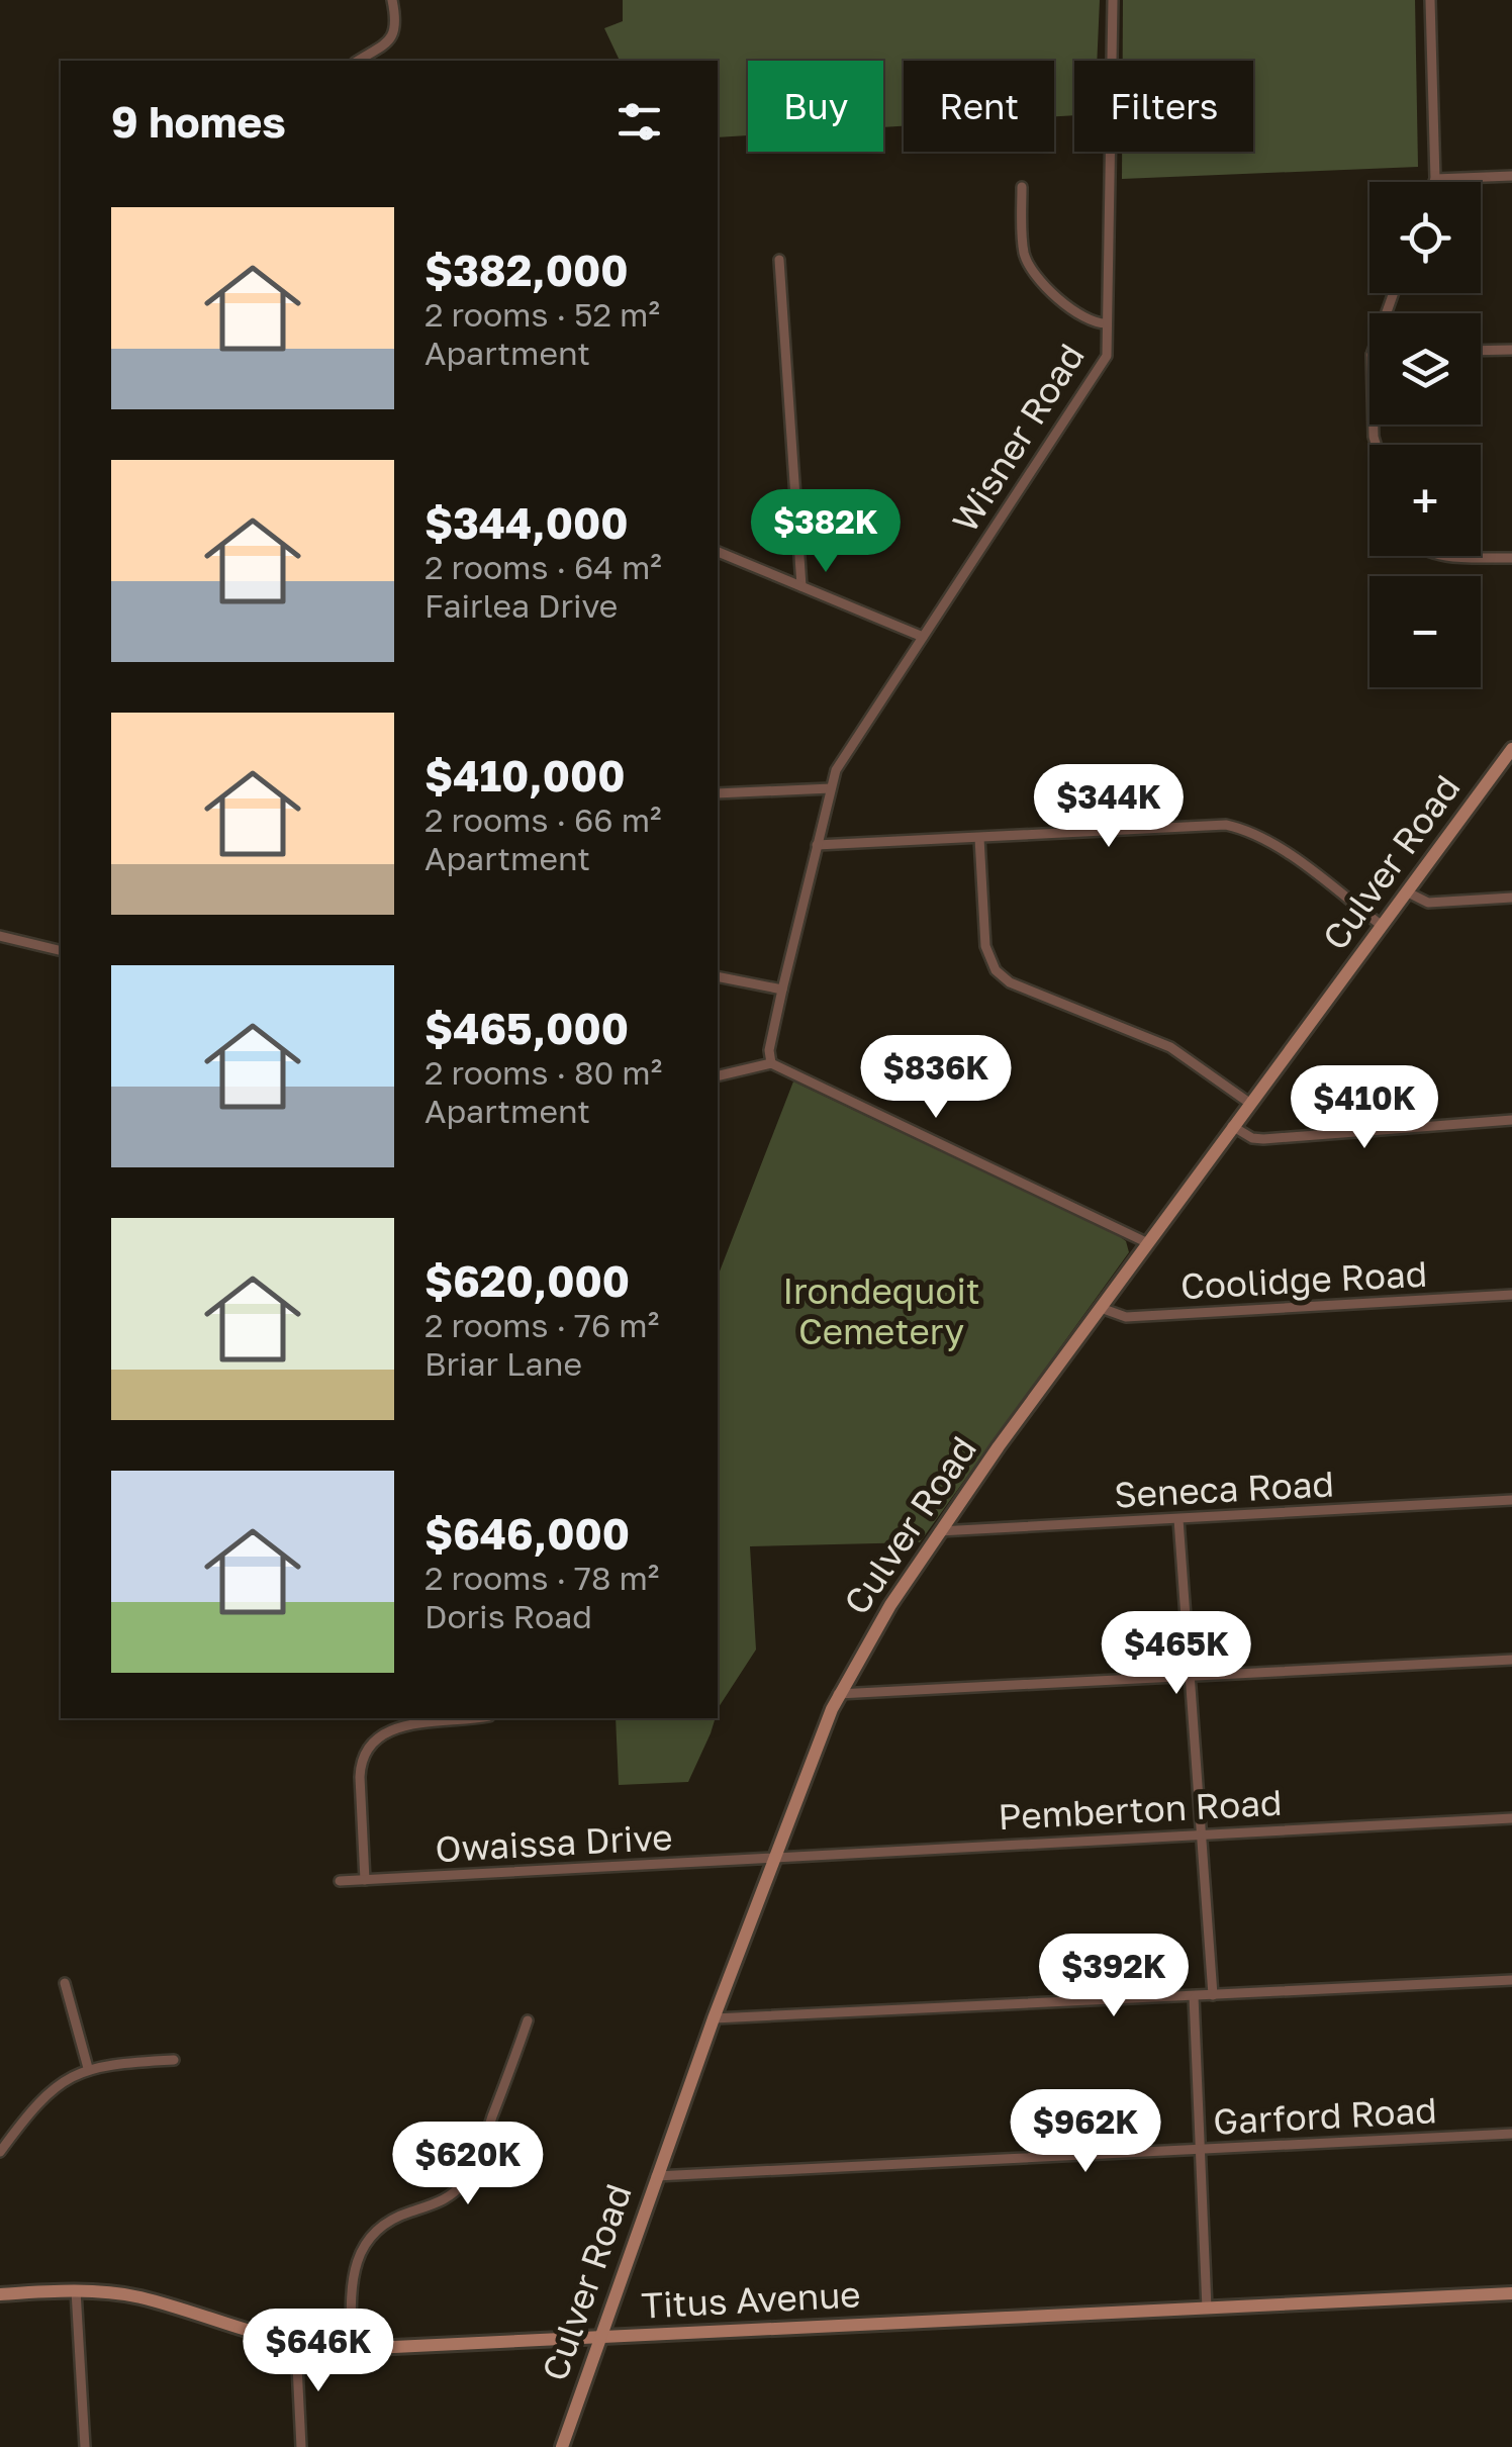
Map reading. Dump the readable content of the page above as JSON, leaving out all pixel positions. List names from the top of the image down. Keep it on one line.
{"streets":{"main road":["Culver Road","Titus Avenue"],"street":["Wisner Road","Coolidge Road","Seneca Road","Pemberton Road","Owaissa Drive","Garford Road"]},"crossings":[["Culver Road","Coolidge Road"],["Culver Road","Seneca Road"],["Culver Road","Pemberton Road"],["Culver Road","Owaissa Drive"],["Culver Road","Garford Road"],["Culver Road","Titus Avenue"],["Pemberton Road","Owaissa Drive"]],"parks":["Irondequoit Cemetery"],"page":{"chip":["Buy","Rent","Filters"],"heading":"9 homes","map_buttons":["+","−"],"list":[{"name":"$382,000","note":"2 rooms · 52 m² · Apartment"},{"name":"$344,000","note":"2 rooms · 64 m² · Fairlea Drive"},{"name":"$410,000","note":"2 rooms · 66 m² · Apartment"},{"name":"$465,000","note":"2 rooms · 80 m² · Apartment"},{"name":"$620,000","note":"2 rooms · 76 m² · Briar Lane"},{"name":"$646,000","note":"2 rooms · 78 m² · Doris Road"}],"price":["$382K","$344K","$836K","$410K","$465K","$392K","$962K","$620K","$646K"]}}
